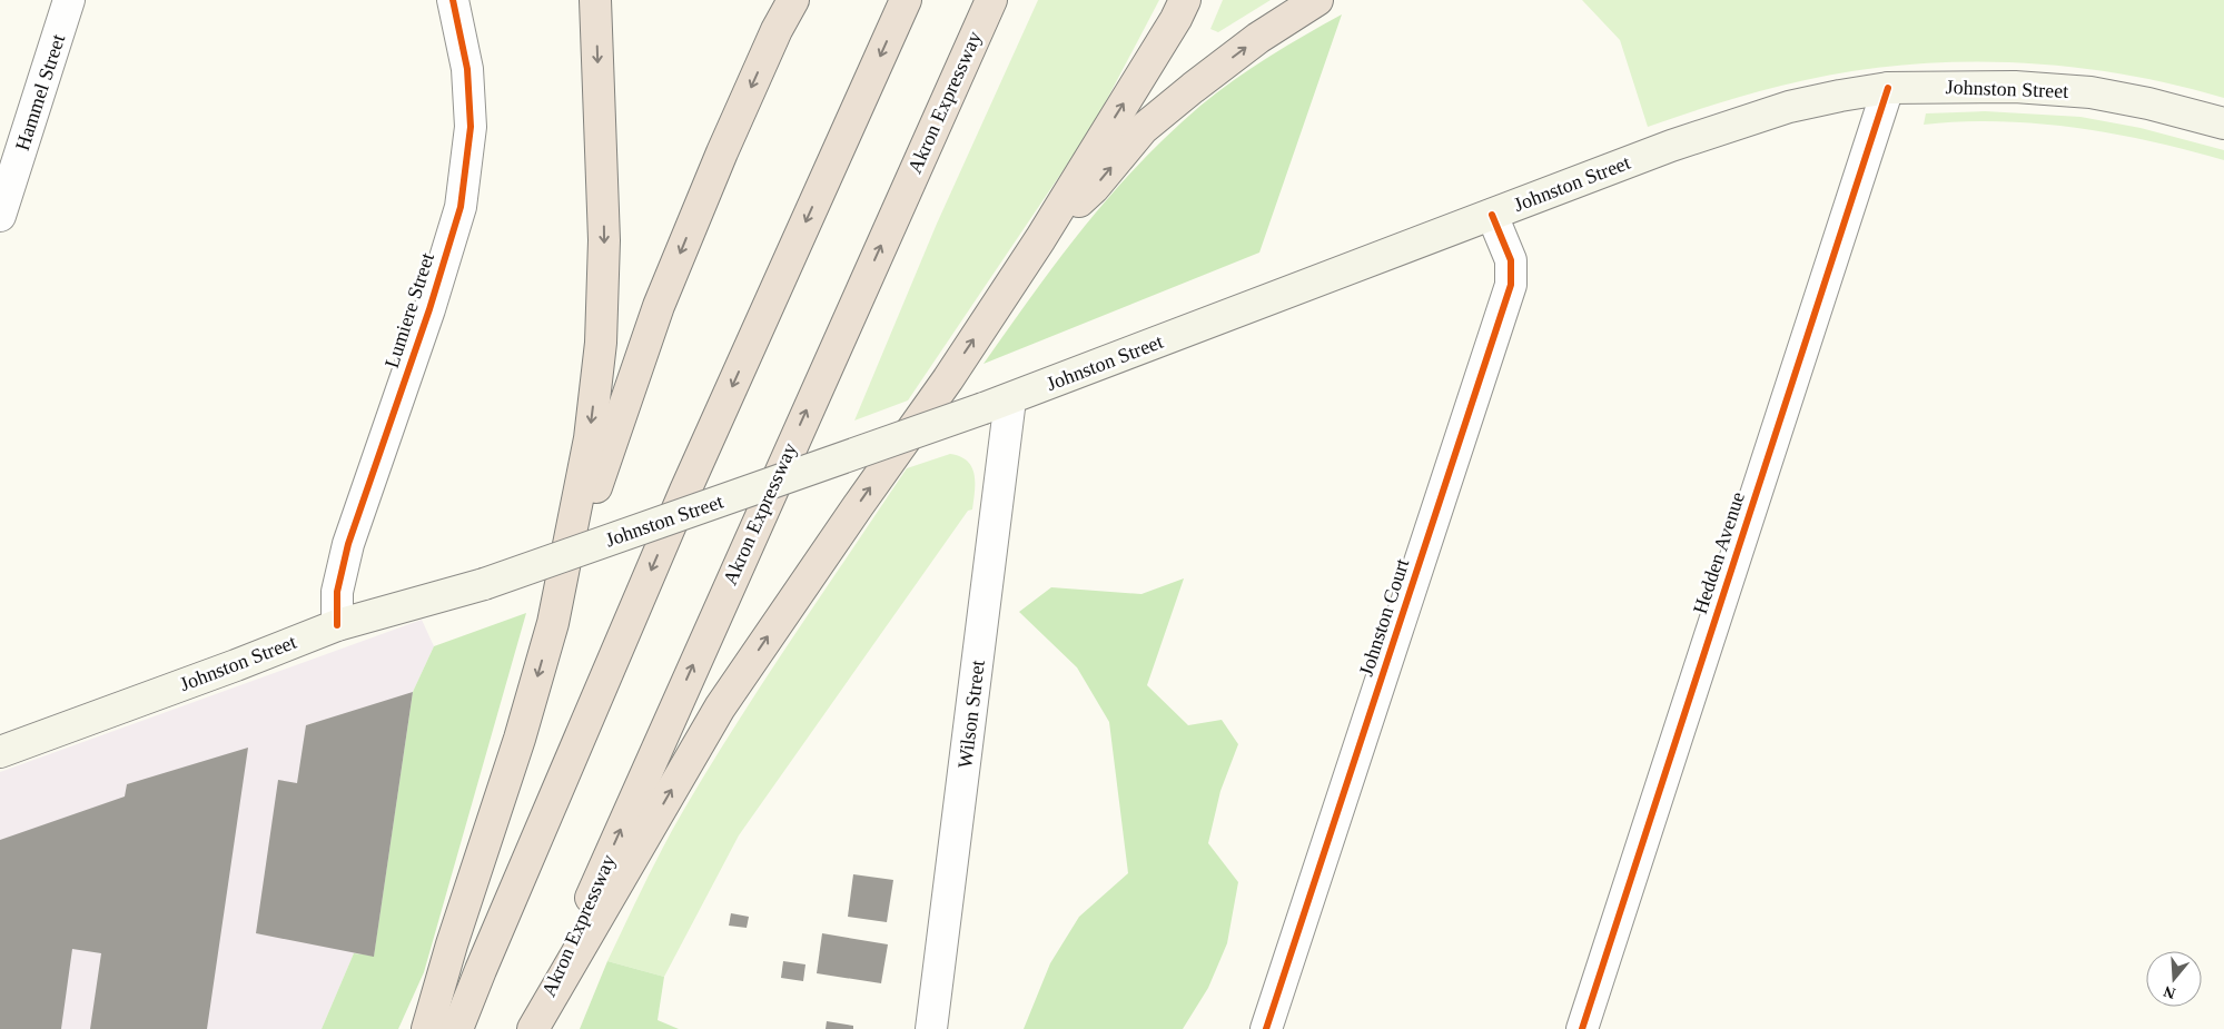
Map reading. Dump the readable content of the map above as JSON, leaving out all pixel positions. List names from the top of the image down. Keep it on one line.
{"streets":{"highway":["Akron Expressway"],"main road":["Johnston Street"],"street":["Hammel Street","Lumiere Street","Hedden Avenue","Johnston Court","Wilson Street"]},"crossings":[["Johnston Street","Lumiere Street"],["Johnston Street","Hedden Avenue"],["Johnston Street","Johnston Court"],["Johnston Street","Wilson Street"]],"north":"bottom"}
